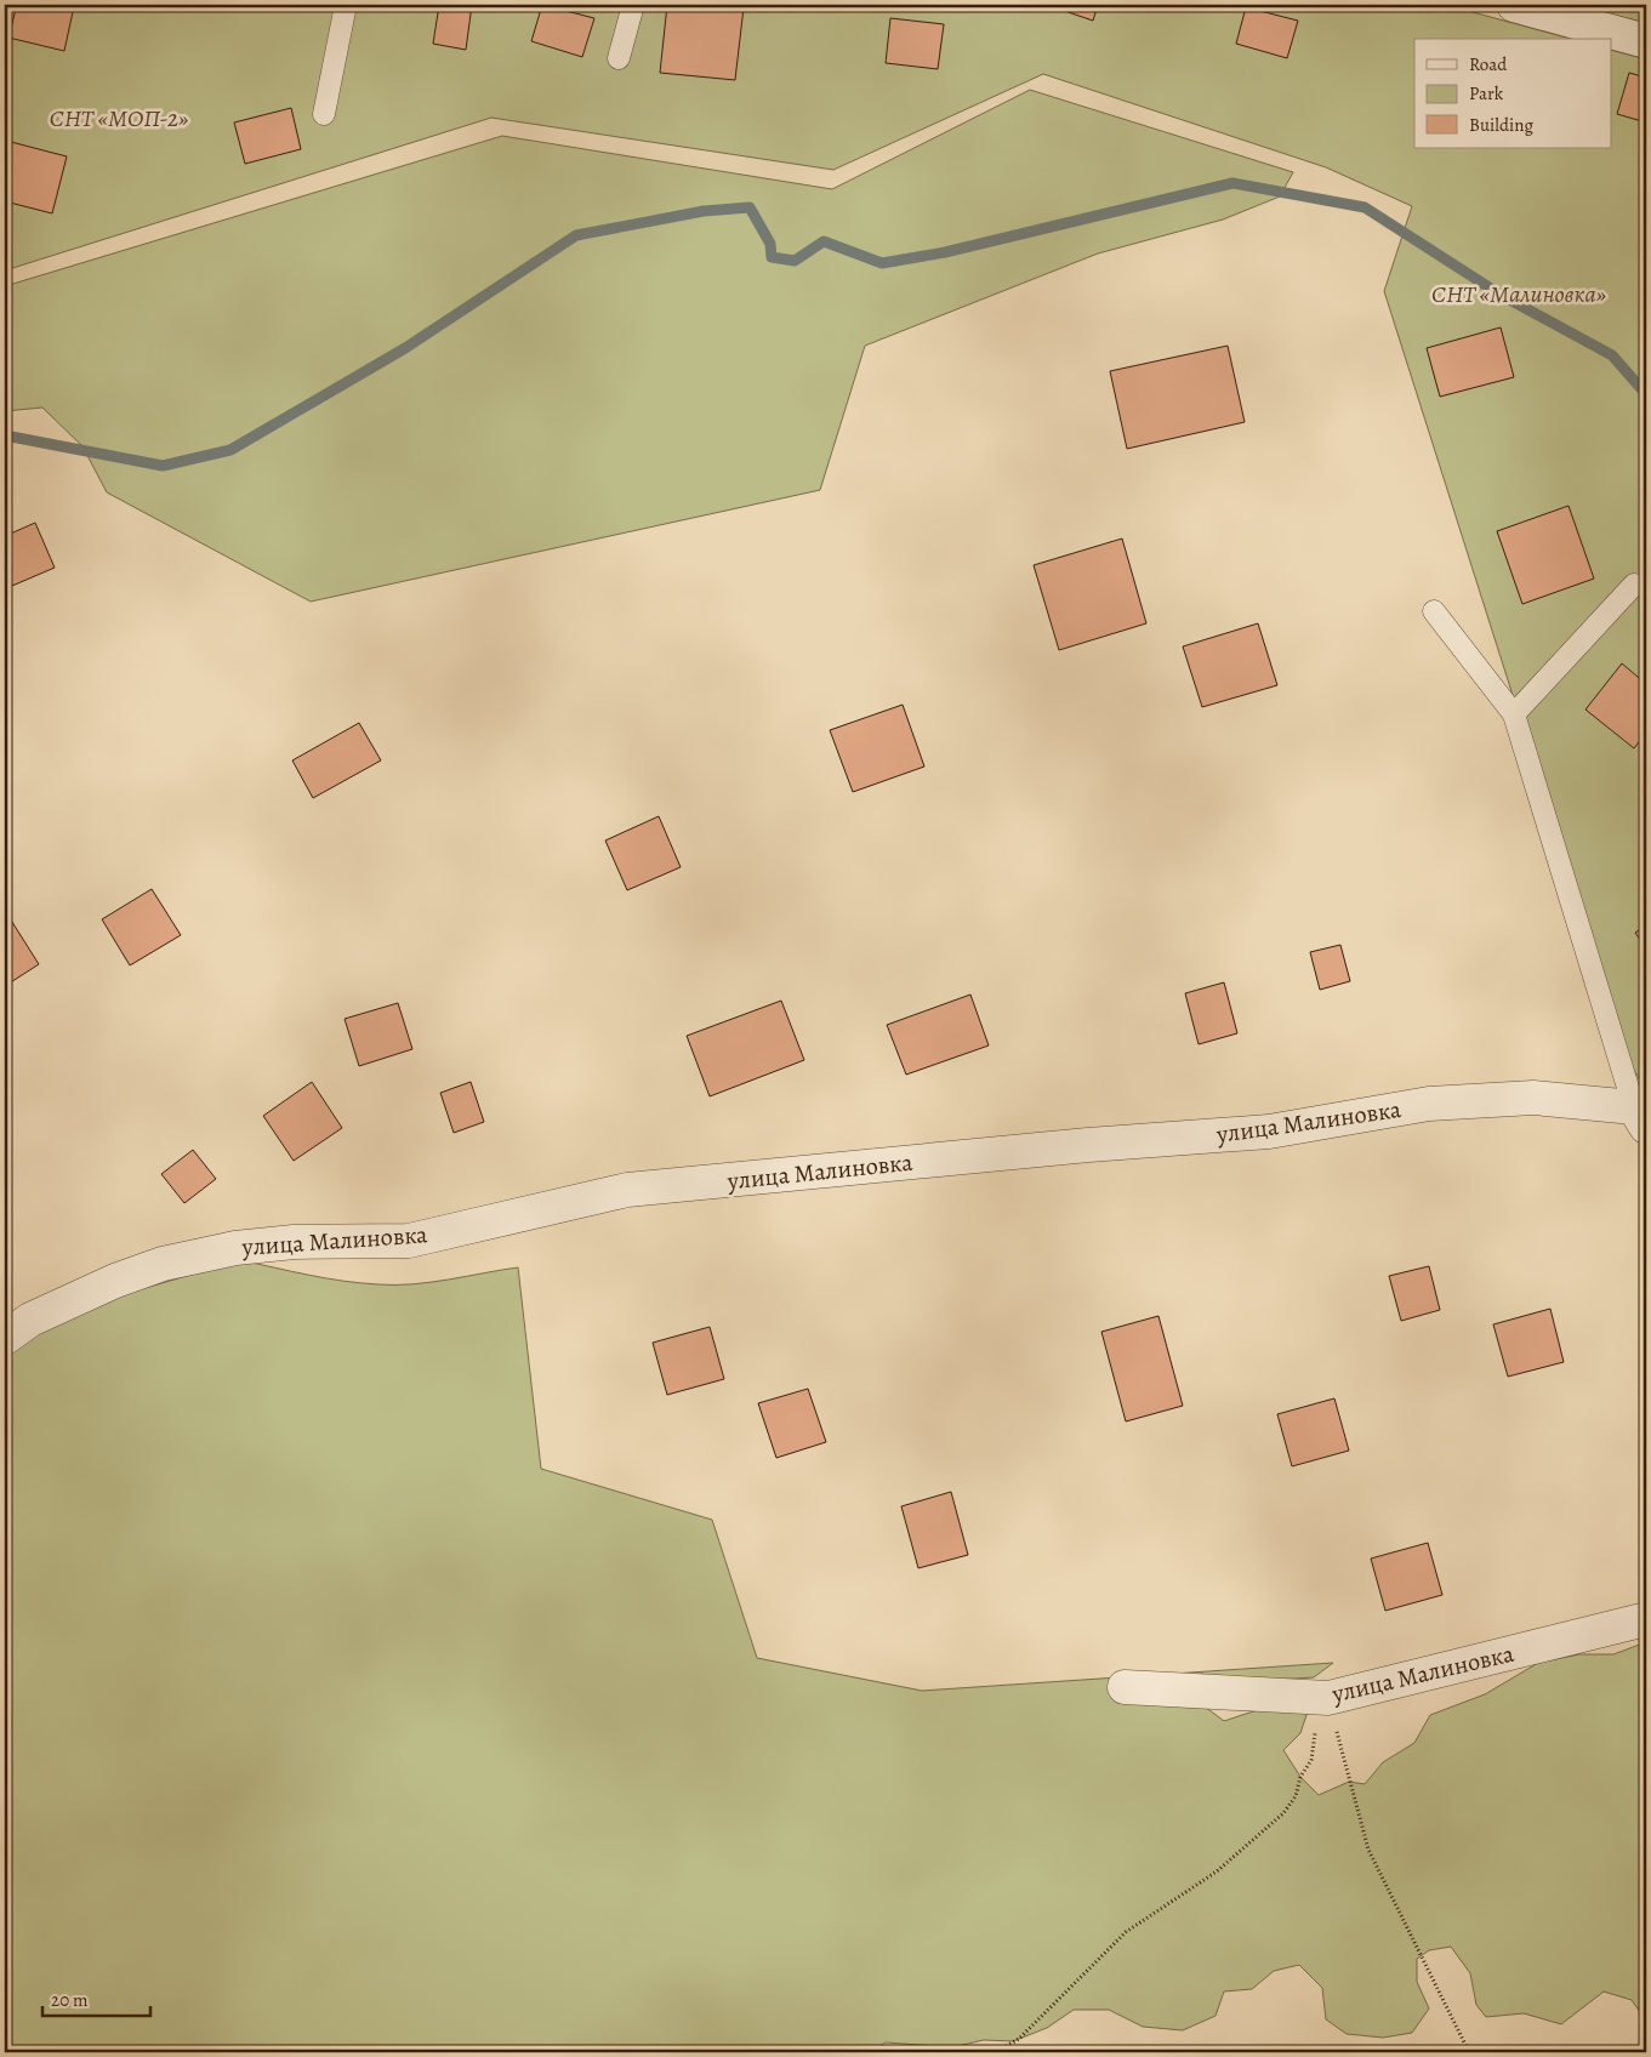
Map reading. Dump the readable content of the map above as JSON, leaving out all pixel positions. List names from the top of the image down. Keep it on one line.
{"streets":{"street":["улица Малиновка"]},"parks":["СНТ «МОП-2»","СНТ «Малиновка»"],"legend":["Road","Park","Building"],"scale_bar":"20 m"}
